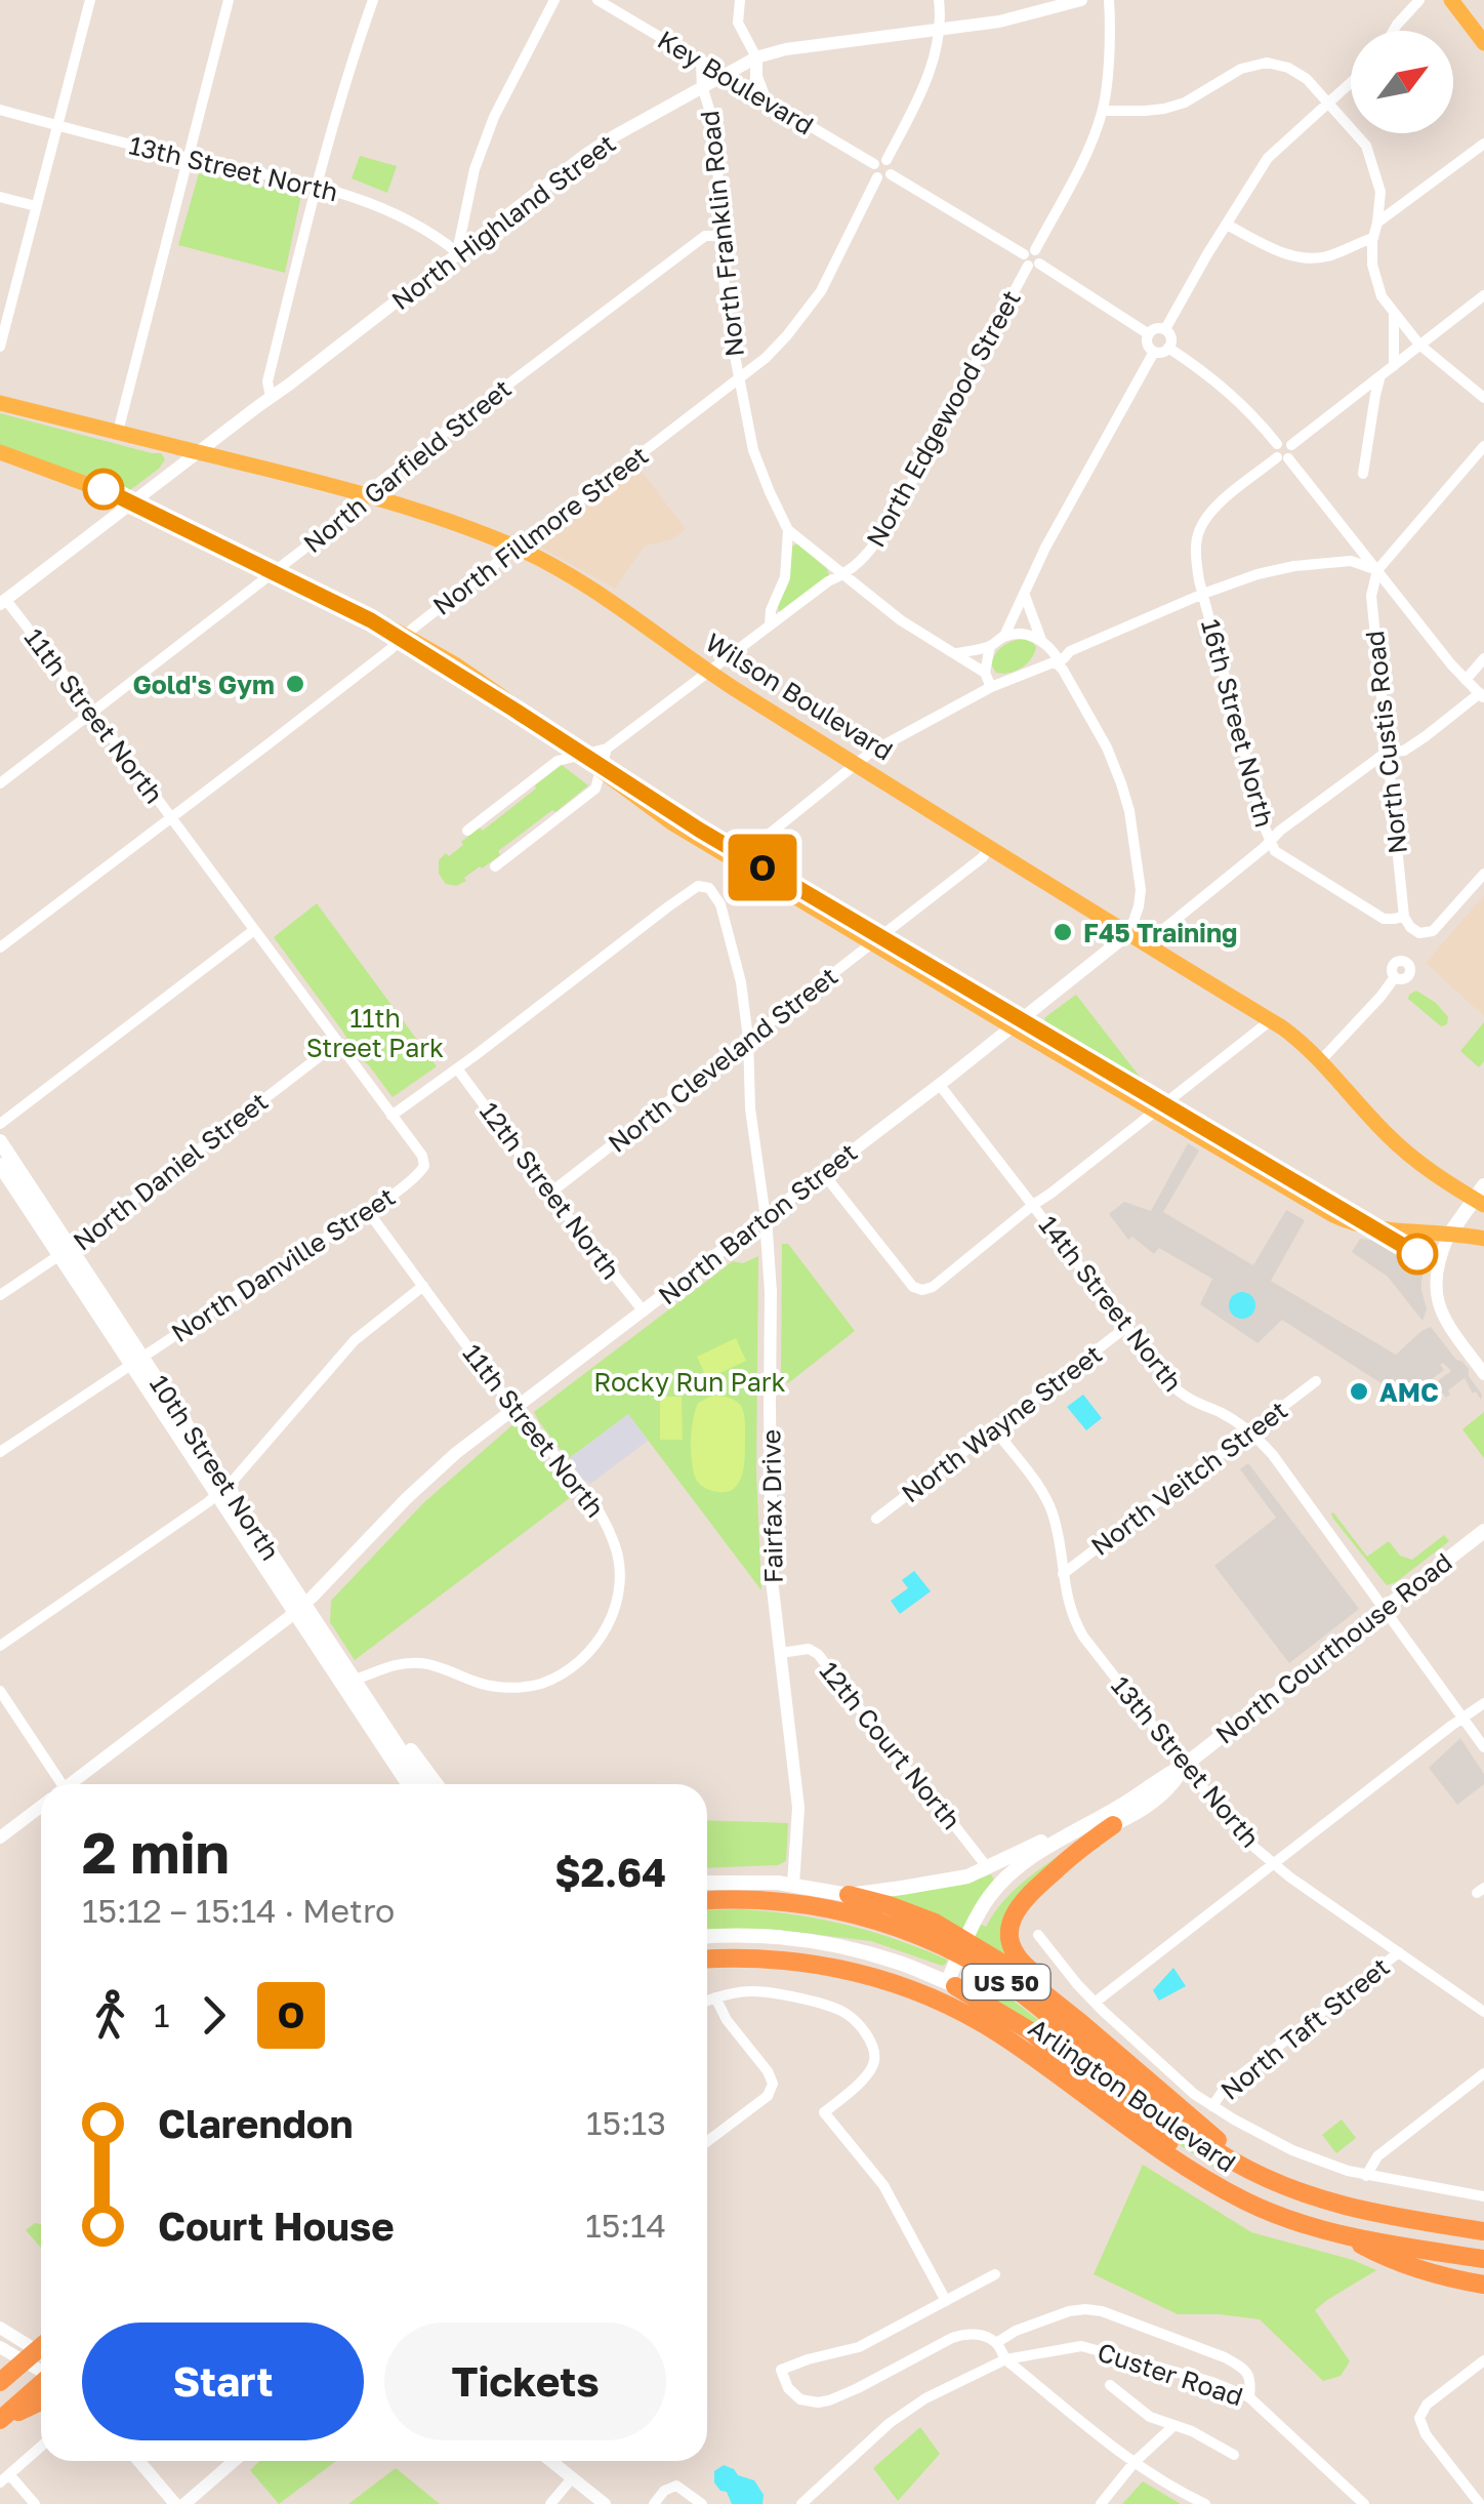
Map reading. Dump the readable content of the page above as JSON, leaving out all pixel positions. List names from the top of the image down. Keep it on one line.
{"streets":{"highway":["US 50","Arlington Boulevard"],"main road":["Wilson Boulevard","10th Street North","North Courthouse Road"],"street":["Key Boulevard","13th Street North","North Highland Street","North Franklin Road","North Edgewood Street","North Garfield Street","North Fillmore Street","11th Street North","16th Street North","North Custis Road","North Cleveland Street","North Daniel Street","12th Street North","North Barton Street","North Danville Street","14th Street North","North Wayne Street","North Veitch Street","Fairfax Drive","12th Court North","North Taft Street","Custer Road"]},"crossings":[["Key Boulevard","North Highland Street"],["Key Boulevard","North Fillmore Street"],["13th Street North","North Highland Street"],["13th Street North","North Wayne Street"],["13th Street North","North Veitch Street"],["13th Street North","North Courthouse Road"],["13th Street North","North Taft Street"],["North Highland Street","North Franklin Road"],["North Highland Street","Wilson Boulevard"],["North Highland Street","11th Street North"],["North Franklin Road","North Edgewood Street"],["North Franklin Road","North Garfield Street"],["North Franklin Road","North Fillmore Street"],["North Edgewood Street","Wilson Boulevard"],["North Garfield Street","Wilson Boulevard"],["North Garfield Street","11th Street North"],["North Fillmore Street","Wilson Boulevard"],["North Fillmore Street","11th Street North"],["Wilson Boulevard","North Cleveland Street"],["Wilson Boulevard","North Barton Street"],["11th Street North","North Daniel Street"],["11th Street North","North Barton Street"],["11th Street North","North Danville Street"],["11th Street North","10th Street North"],["16th Street North","North Custis Road"],["16th Street North","North Barton Street"],["North Custis Road","North Barton Street"],["North Cleveland Street","12th Street North"],["North Cleveland Street","Fairfax Drive"],["North Daniel Street","10th Street North"],["12th Street North","North Barton Street"],["12th Street North","Fairfax Drive"],["North Barton Street","14th Street North"],["North Barton Street","10th Street North"],["North Barton Street","Fairfax Drive"],["North Danville Street","10th Street North"],["14th Street North","North Wayne Street"],["14th Street North","North Veitch Street"],["14th Street North","North Courthouse Road"],["Fairfax Drive","12th Court North"]],"parks":["11th Street Park","Rocky Run Park"],"places":["Gold's Gym","F45 Training","AMC"],"lines":["metro line O"],"north":"top right","page":{"on_map":"O","heading":["2 min","15:12 – 15:14 · Metro","$2.64"],"legs":["1","O"],"list":[{"name":"Clarendon","value":"15:13"},{"name":"Court House","value":"15:14"}],"buttons":["Start","Tickets"]}}
